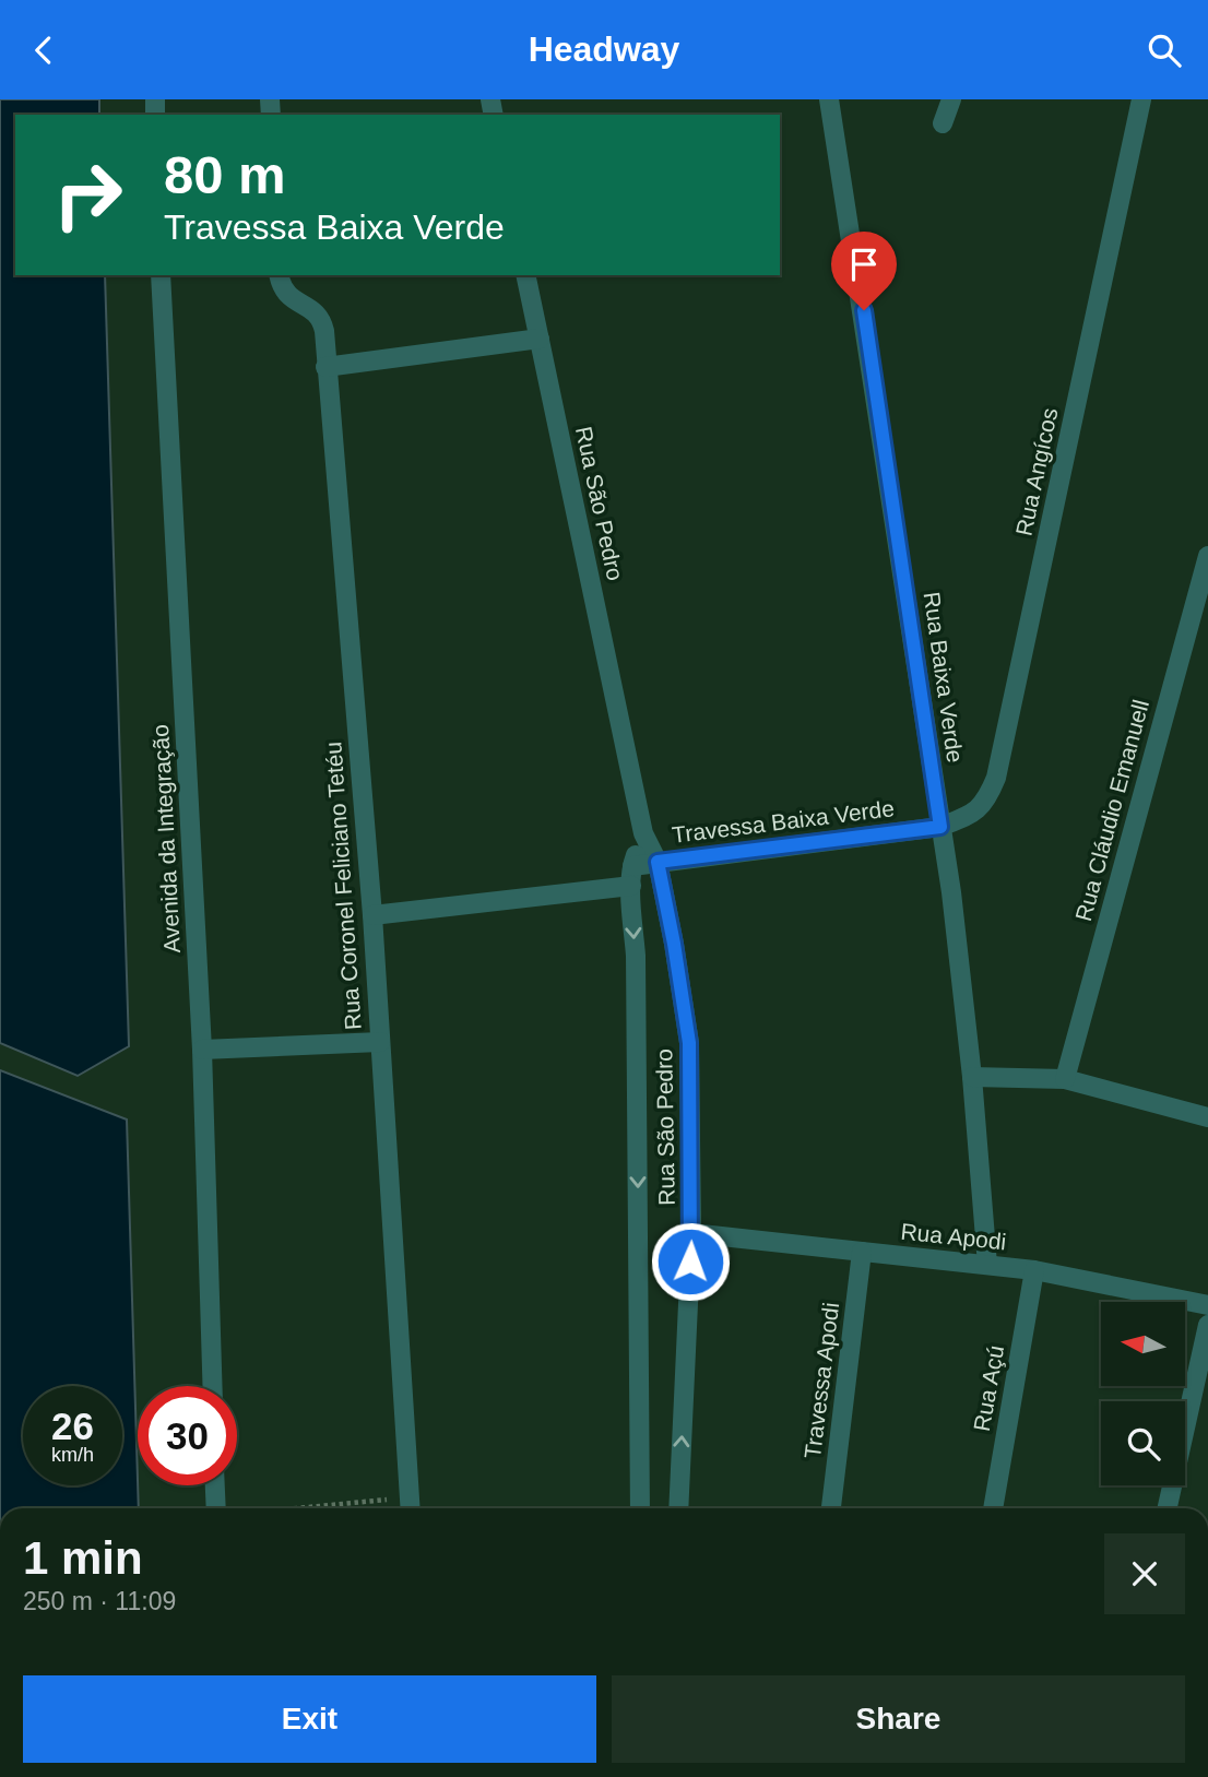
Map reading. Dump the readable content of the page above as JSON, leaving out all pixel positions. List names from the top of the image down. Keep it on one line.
{"streets":{"street":["Rua Angícos","Rua São Pedro","Rua Baixa Verde","Rua Cláudio Emanuell","Travessa Baixa Verde","Avenida da Integração","Rua Coronel Feliciano Tetéu","Rua Apodi","Travessa Apodi","Rua Açú"]},"crossings":[["Rua Angícos","Rua Baixa Verde"],["Rua Angícos","Travessa Baixa Verde"],["Rua São Pedro","Travessa Baixa Verde"],["Rua São Pedro","Rua Apodi"],["Rua Baixa Verde","Travessa Baixa Verde"],["Rua Baixa Verde","Rua Apodi"],["Travessa Baixa Verde","Rua Coronel Feliciano Tetéu"],["Rua Apodi","Travessa Apodi"],["Rua Apodi","Rua Açú"]],"north":"left","page":{"header":"Headway","turn":["80 m","Travessa Baixa Verde"],"speed":"26 km/h","limit":"30","heading":["1 min","250 m · 11:09"],"buttons":["Exit","Share"]}}
